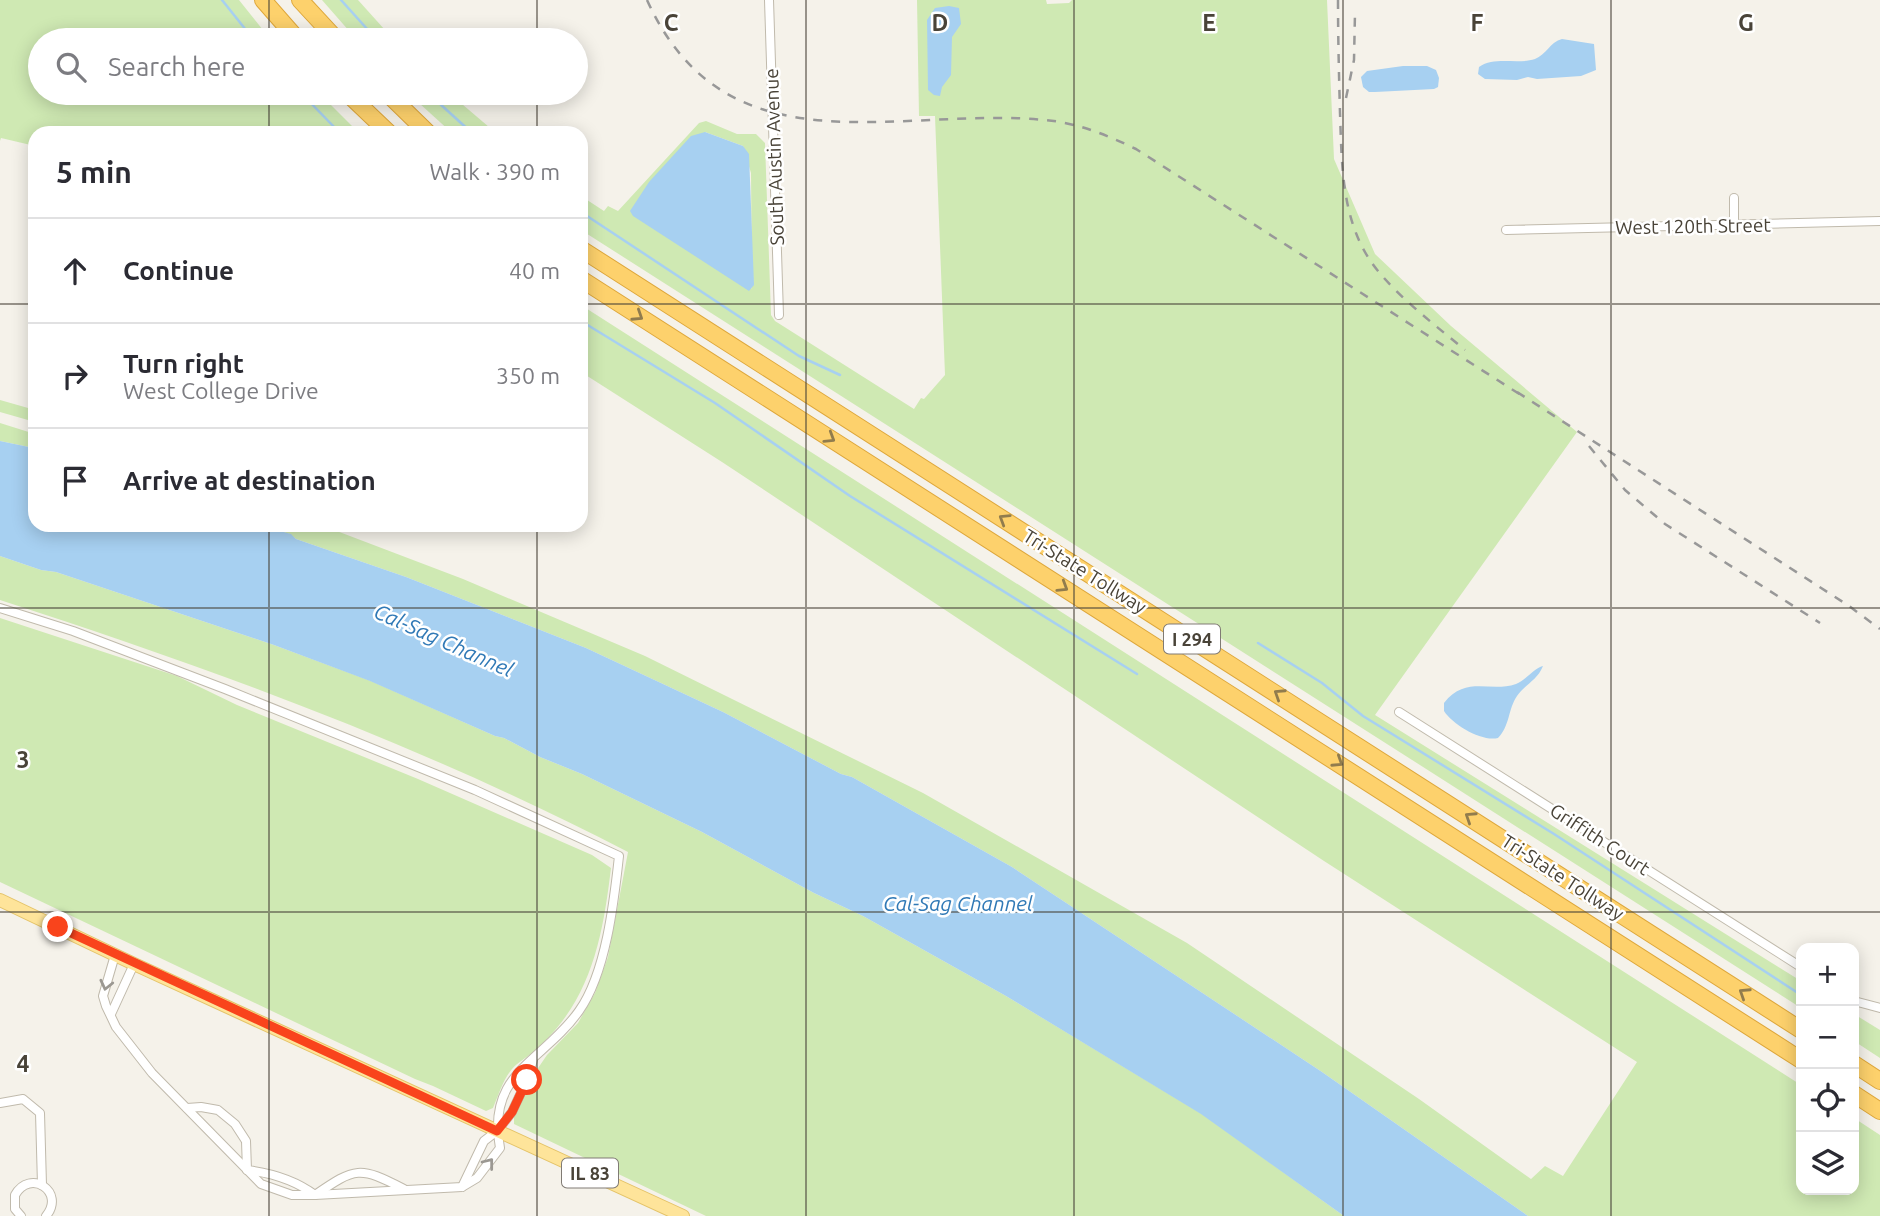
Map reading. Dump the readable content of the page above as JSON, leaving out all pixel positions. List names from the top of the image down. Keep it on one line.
{"streets":{"highway":["Tri-State Tollway","I 294"],"main road":["IL 83"],"street":["South Austin Avenue","West 120th Street","Griffith Court"]},"water":["Cal-Sag Channel"],"page":{"search":"Search here","heading":["5 min","Walk · 390 m"],"list":[["Continue","40 m"],["Turn right","West College Drive","350 m"],"Arrive at destination"],"map_buttons":["+","−"]},"grid":{"columns":["C","D","E","F","G"],"rows":["3","4"]}}
